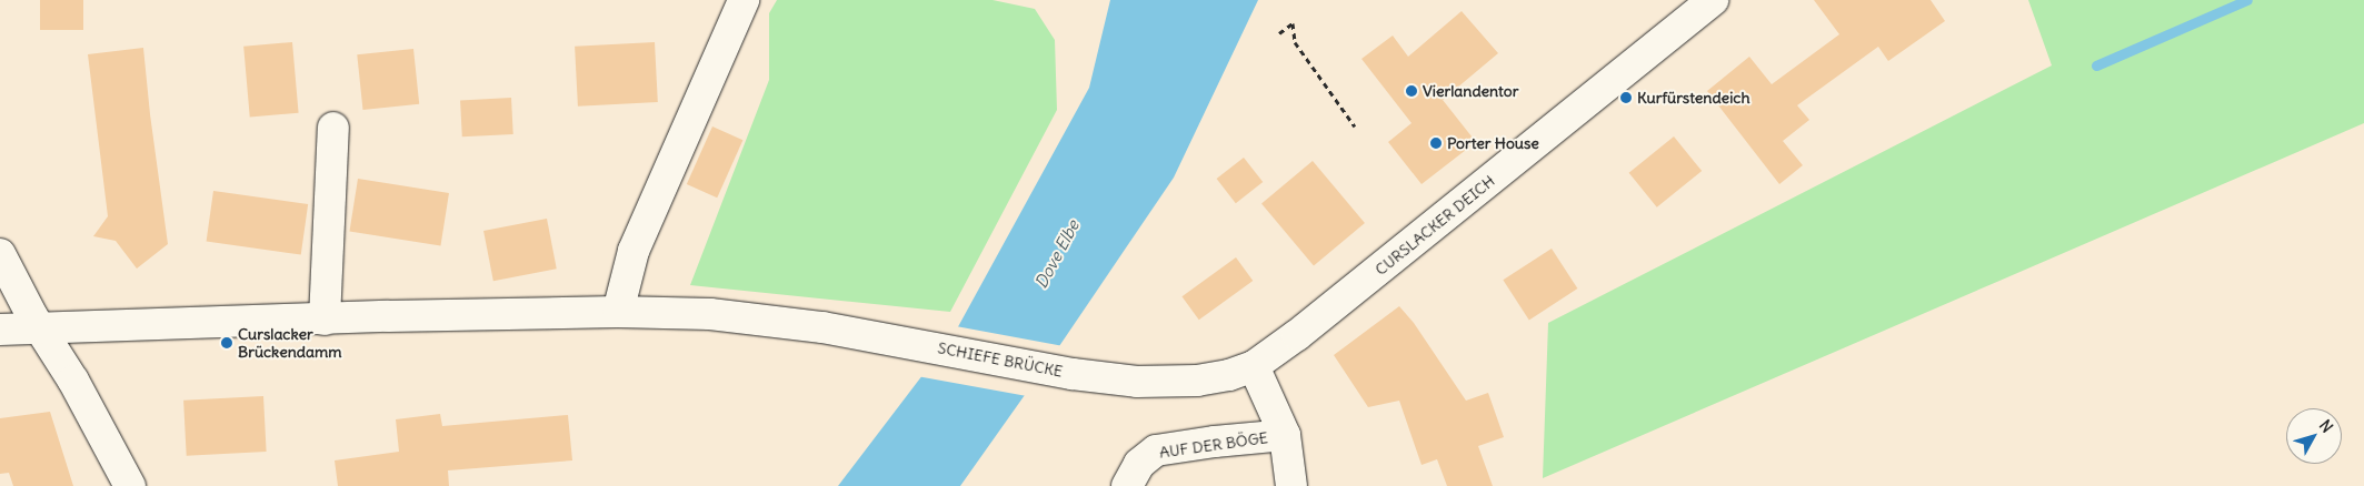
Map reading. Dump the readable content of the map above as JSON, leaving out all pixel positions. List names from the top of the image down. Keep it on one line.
{"streets":{"street":["CURSLACKER DEICH","SCHIEFE BRÜCKE","AUF DER BÖGE"]},"crossings":[["CURSLACKER DEICH","SCHIEFE BRÜCKE"]],"water":["Dove Elbe"],"places":["Vierlandentor","Kurfürstendeich","Porter House","Curslacker Brückendamm"],"north":"top right"}
